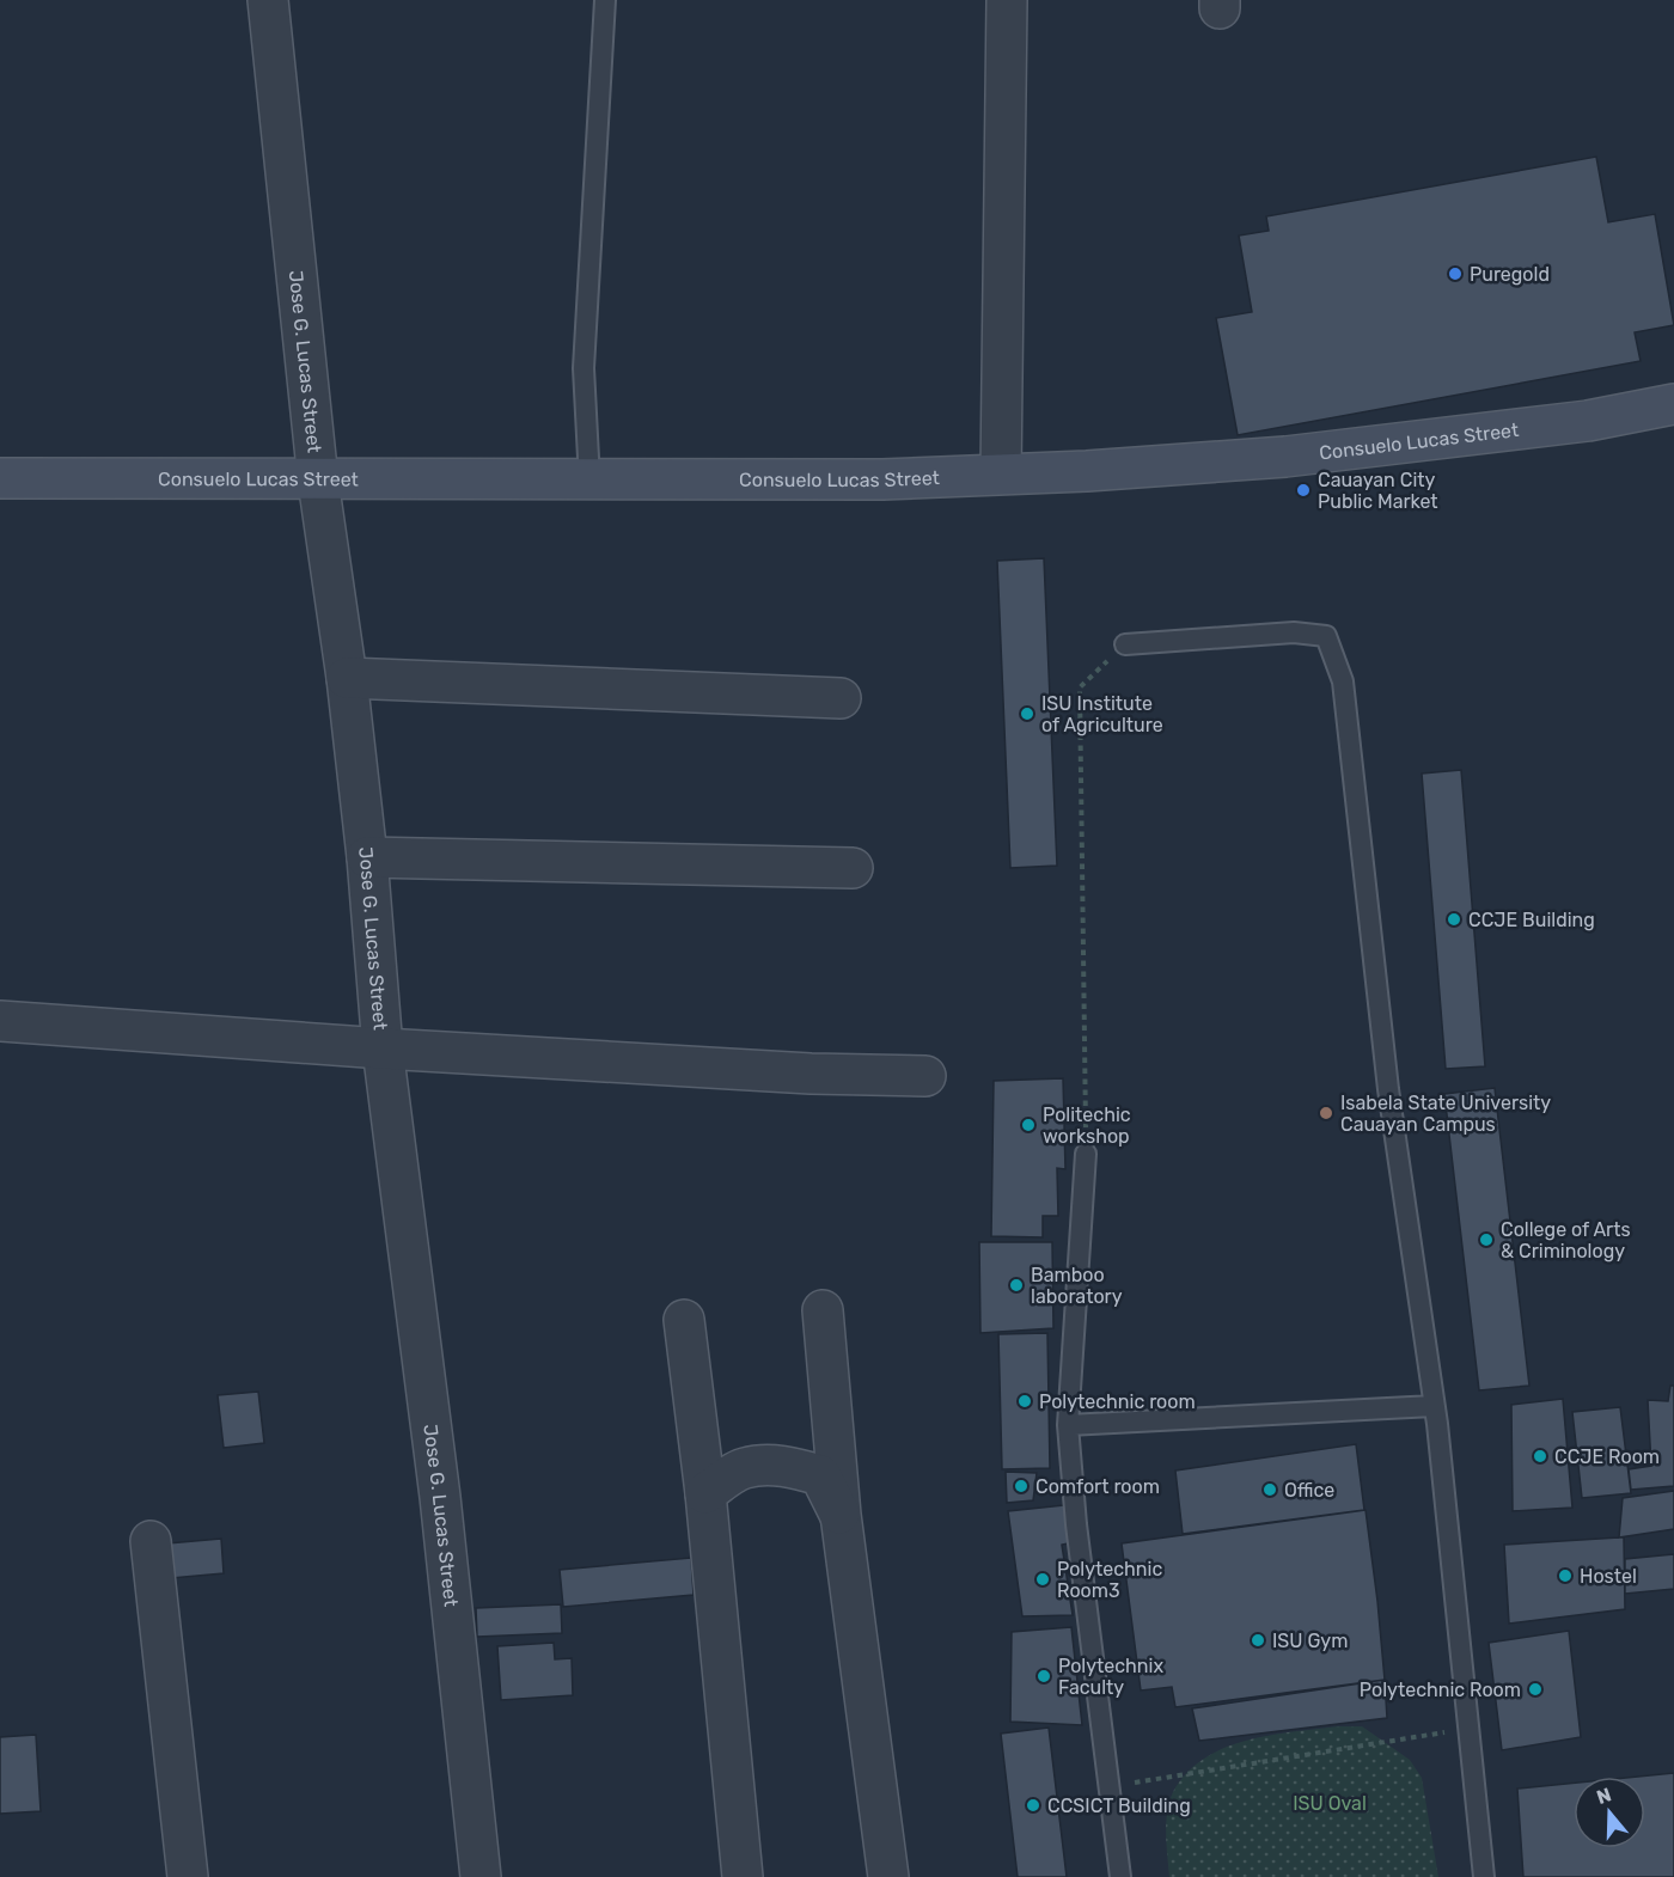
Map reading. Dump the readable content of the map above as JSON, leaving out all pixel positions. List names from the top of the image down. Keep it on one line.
{"streets":{"street":["Jose G. Lucas Street","Consuelo Lucas Street"]},"crossings":[["Jose G. Lucas Street","Consuelo Lucas Street"]],"parks":["ISU Oval"],"places":["Puregold","Cauayan City Public Market","ISU Institute of Agriculture","CCJE Building","Isabela State University Cauayan Campus","Politechic workshop","College of Arts & Criminology","Bamboo laboratory","Polytechnic room","CCJE Room","Comfort room","Office","Hostel","Polytechnic Room3","ISU Gym","Polytechnix Faculty","Polytechnic Room","CCSICT Building"],"north":"top"}
